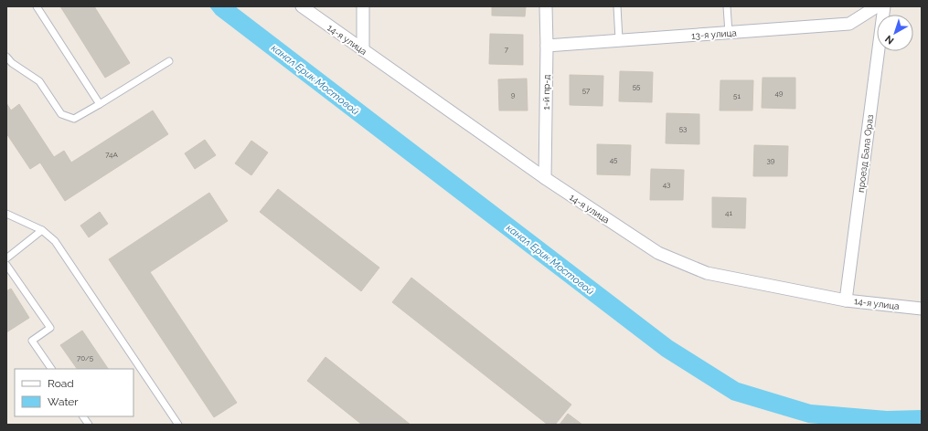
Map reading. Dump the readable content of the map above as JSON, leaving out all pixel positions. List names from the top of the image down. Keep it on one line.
{"streets":{"street":["13-я улица","14-я улица","1-й пр-д","проезд Бала Ораз"]},"crossings":[["13-я улица","1-й пр-д"],["14-я улица","1-й пр-д"],["14-я улица","проезд Бала Ораз"]],"water":["канал Ерик Мостовой"],"house_numbers":["7","55","57","49","9","51","53","74А","45","39","43","41","70/5"],"legend":["Road","Water"],"north":"bottom left"}
